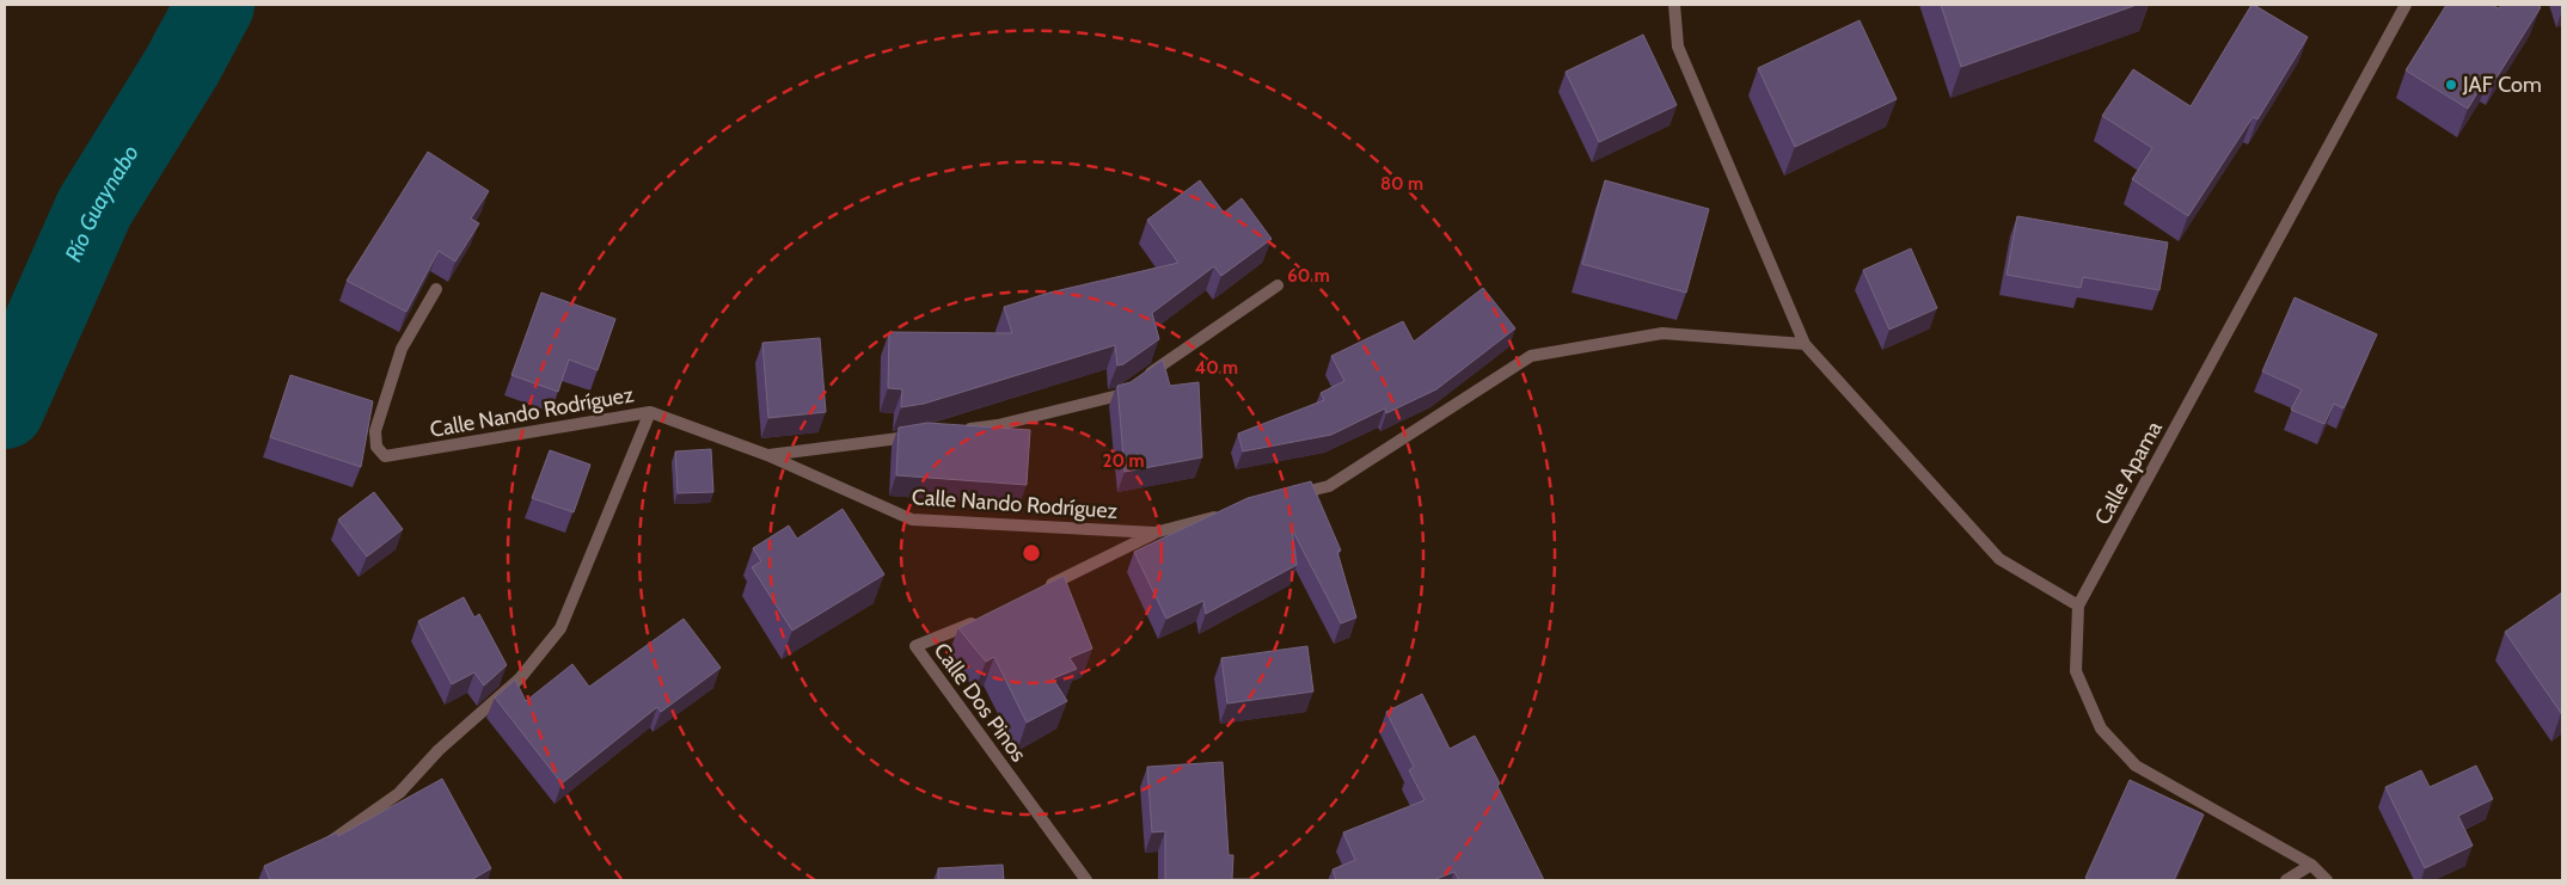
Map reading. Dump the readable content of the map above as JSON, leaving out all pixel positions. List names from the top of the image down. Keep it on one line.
{"streets":{"street":["Calle Nando Rodríguez","Calle Apama","Calle Dos Pinos"]},"water":["Río Guaynabo"],"places":["JAF Com"],"rings":["80 m","60 m","40 m","20 m"]}
